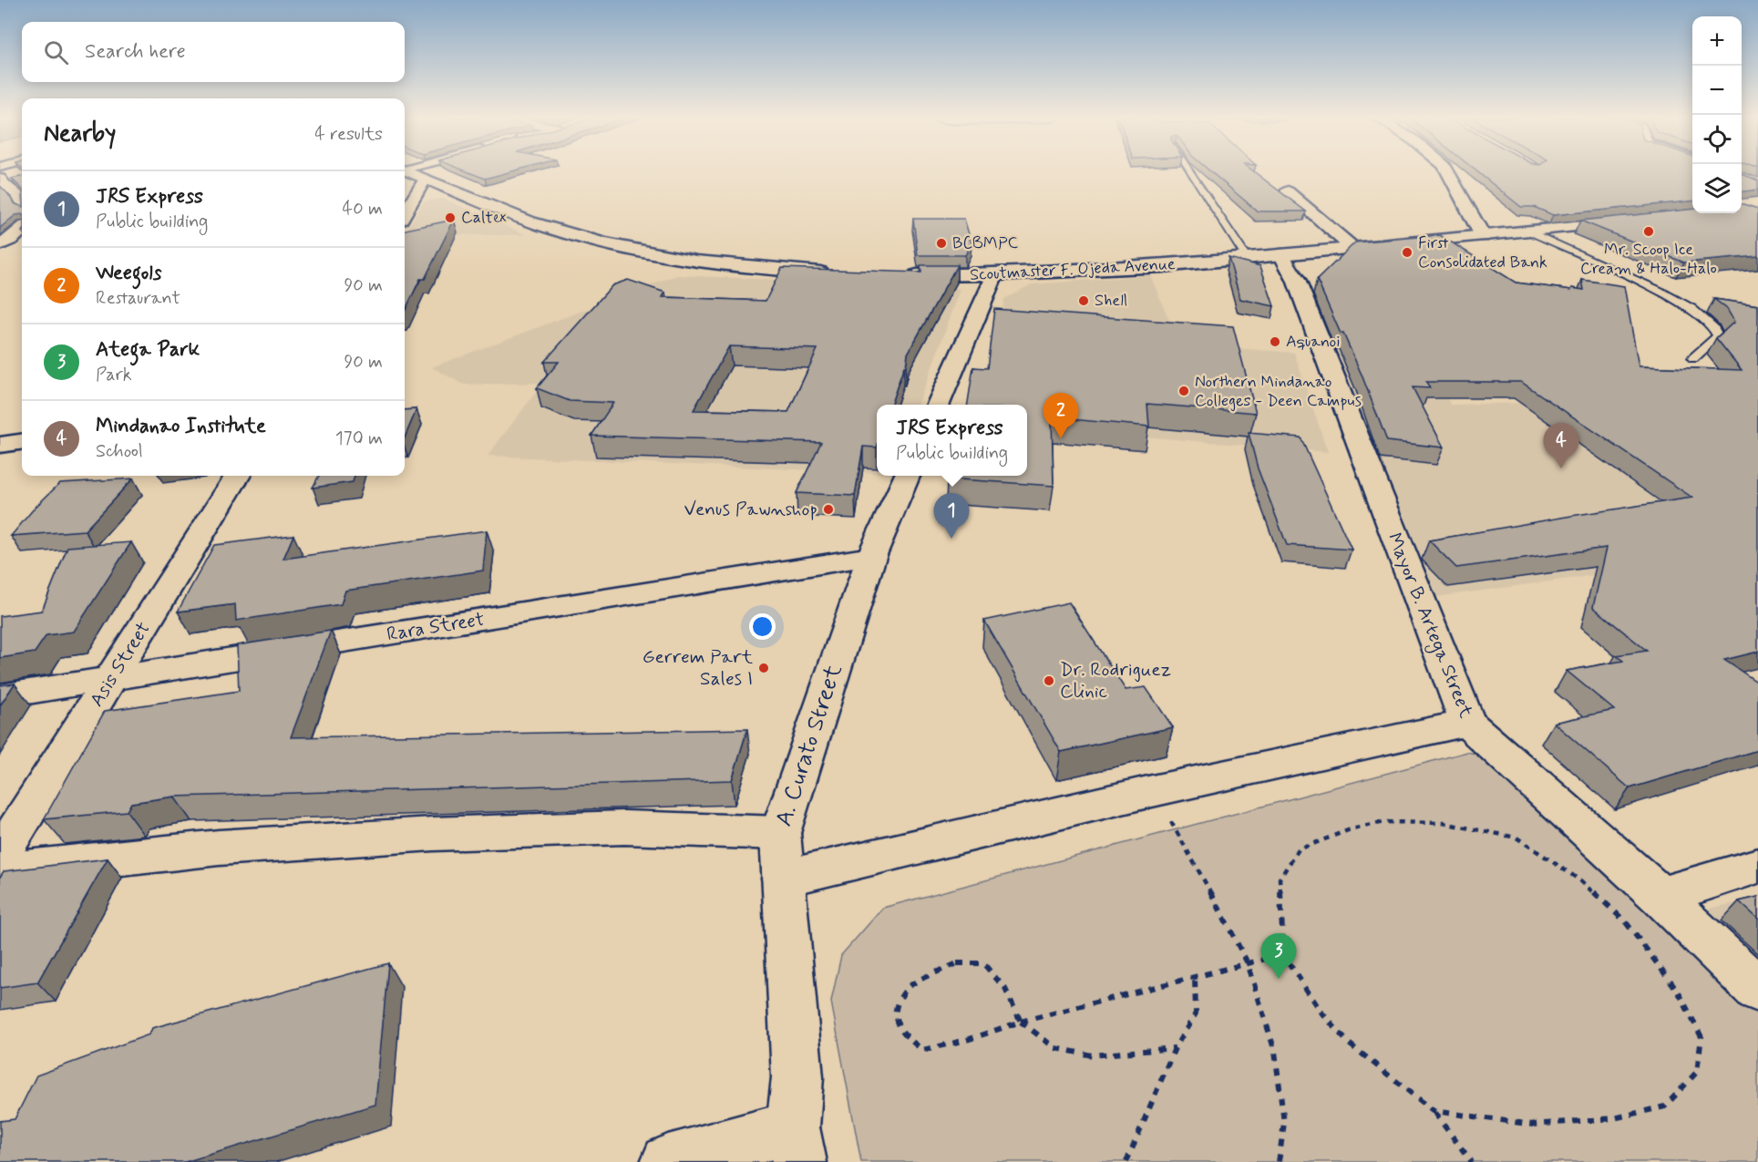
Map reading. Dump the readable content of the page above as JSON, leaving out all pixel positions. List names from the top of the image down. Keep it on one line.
{"streets":{"main road":["Scoutmaster F. Ojeda Avenue","Mayor B. Artega Street","Rara Street","Asis Street","A. Curato Street"]},"crossings":[["Scoutmaster F. Ojeda Avenue","Mayor B. Artega Street"],["Rara Street","Asis Street"],["Rara Street","A. Curato Street"]],"places":["Caltex","Mr. Scoop Ice Cream & Halo-Halo","BCBMPC","First Consolidated Bank","Shell","Aquanoi","Northern Mindanao Colleges - Deen Campus","Venus Pawnshop","Gerrem Part Sales I","Dr. Rodriguez Clinic"],"page":{"map_buttons":["+","−"],"search":"Search here","heading":["Nearby","4 results"],"list":[{"mark":"1","name":"JRS Express","note":"Public building","value":"40 m"},{"mark":"2","name":"Weegols","note":"Restaurant","value":"90 m"},{"mark":"3","name":"Atega Park","note":"Park","value":"90 m"},{"mark":"4","name":"Mindanao Institute","note":"School","value":"170 m"}],"pins":["2","4","1","3"],"popup":["JRS Express","Public building"]}}
